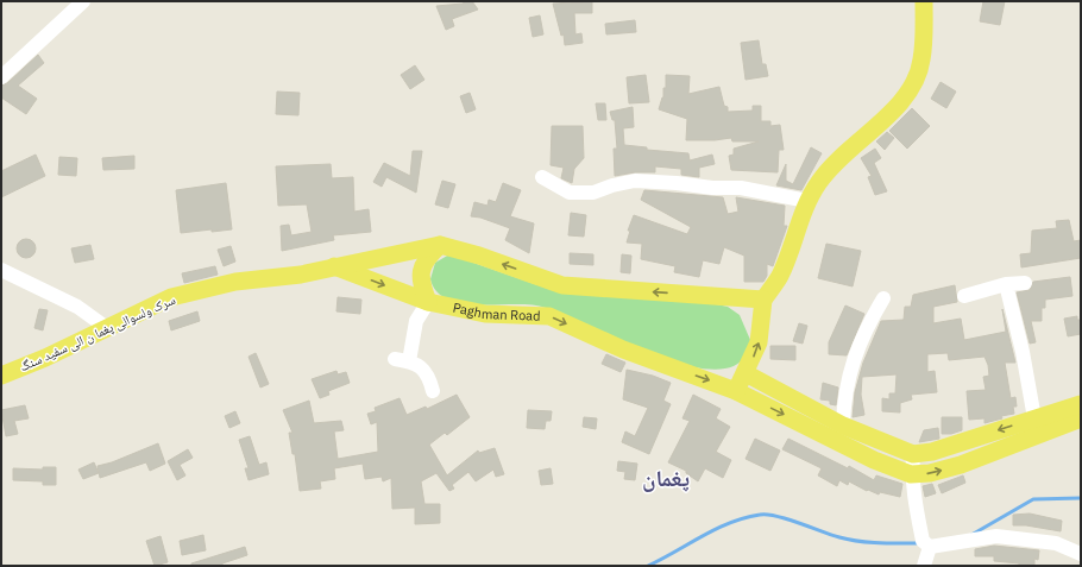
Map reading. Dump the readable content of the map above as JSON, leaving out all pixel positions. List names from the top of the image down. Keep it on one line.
{"streets":{"main road":["Paghman Road","سرک ولسوالی پغما ن الی سفید سنگ"]},"crossings":[["Paghman Road","سرک ولسوالی پغما ن الی سفید سنگ"]],"districts":["پغمان"]}
